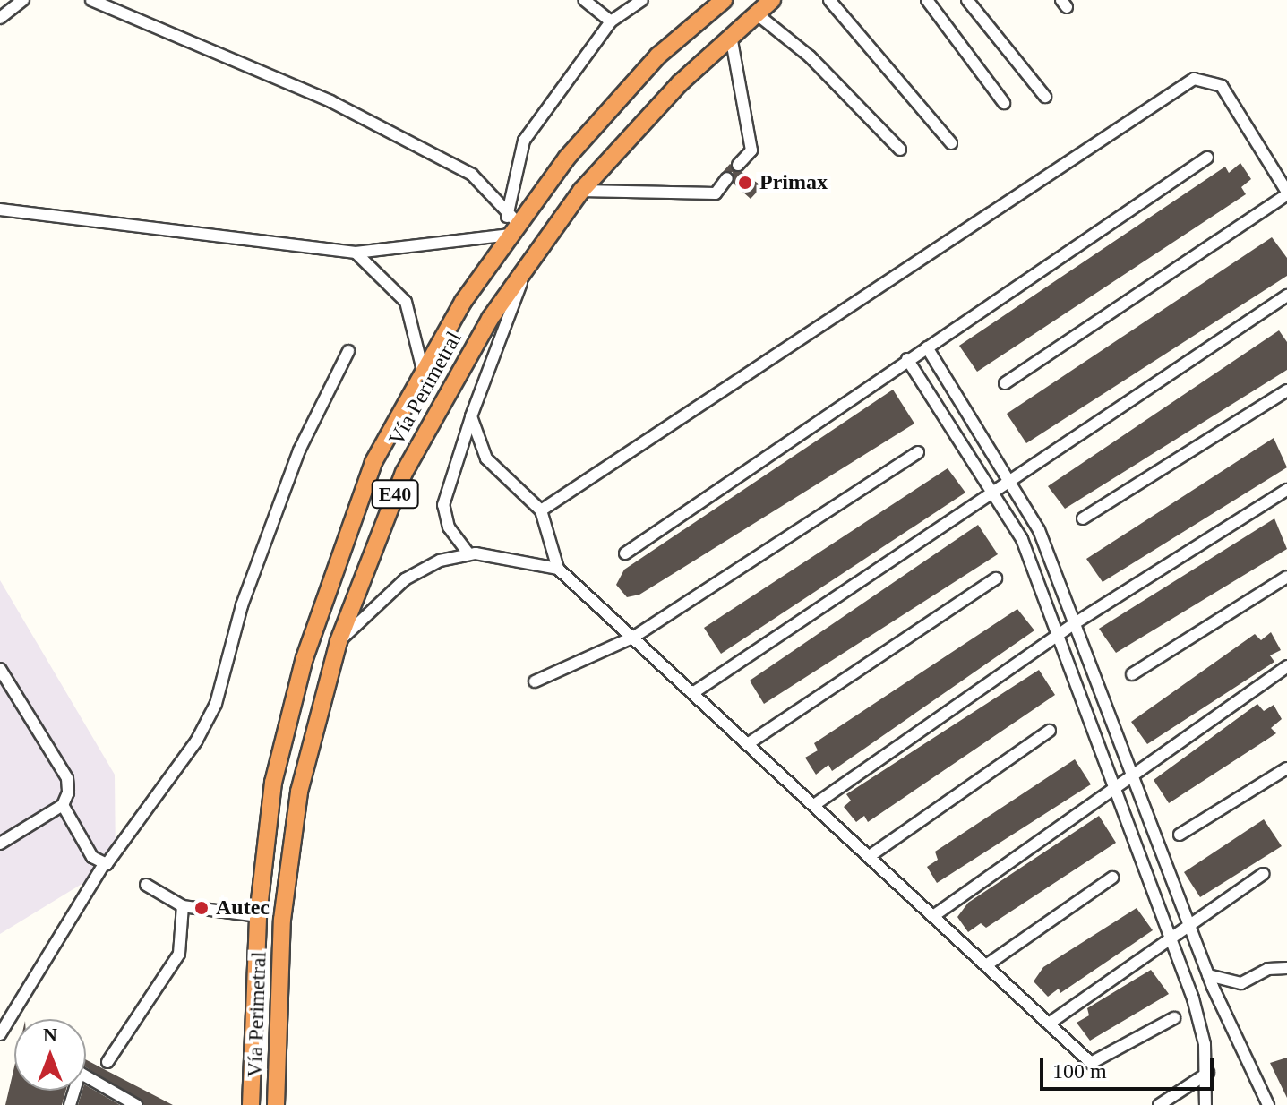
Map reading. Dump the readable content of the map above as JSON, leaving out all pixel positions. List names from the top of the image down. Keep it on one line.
{"streets":{"highway":["Vía Perimetral","E40"]},"places":["Primax","Autec"],"scale_bar":"100 m","north":"top"}
